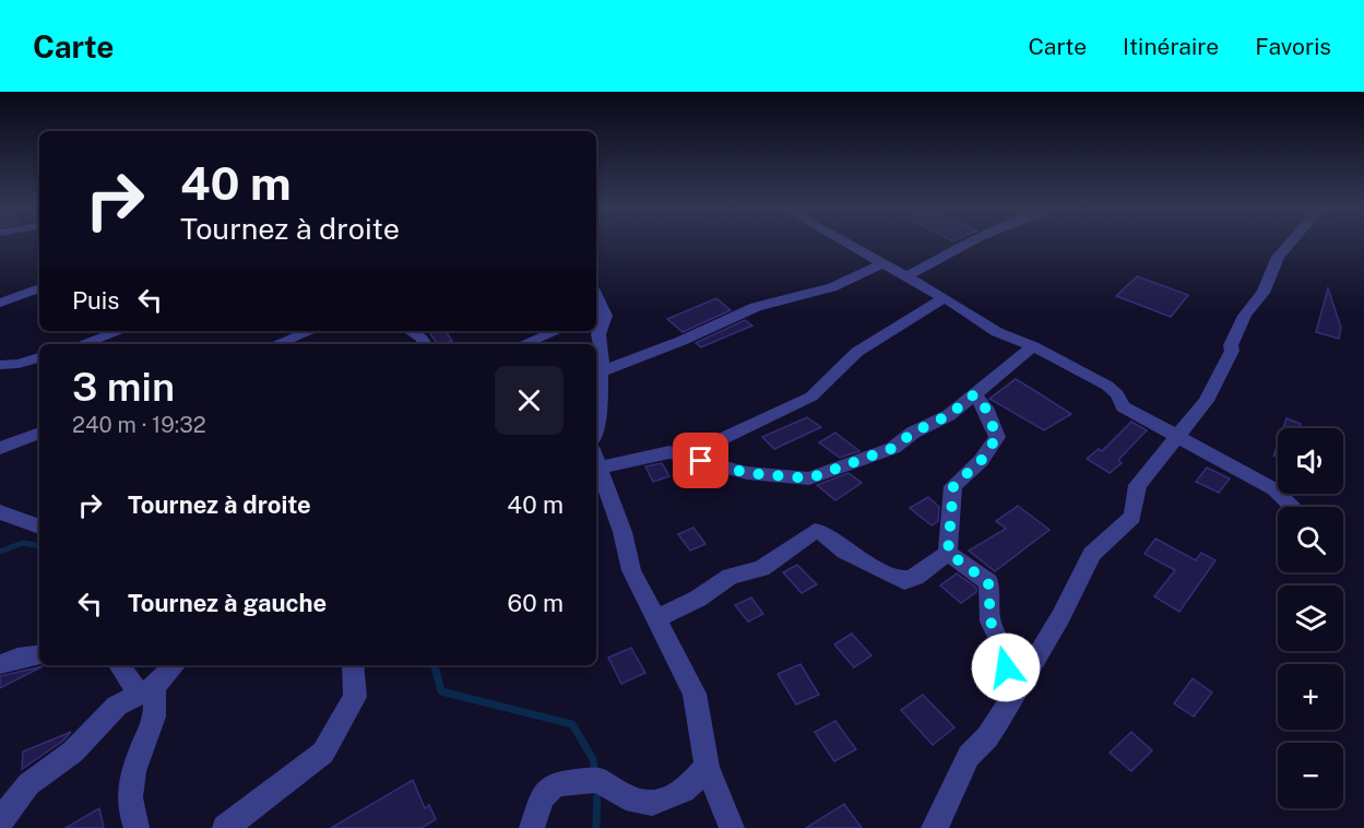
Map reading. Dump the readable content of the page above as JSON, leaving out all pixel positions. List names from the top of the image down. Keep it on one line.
{"page":{"header":"Carte","nav":["Carte","Itinéraire","Favoris"],"turn":["40 m","Tournez à droite"],"then":"Puis","heading":["3 min","240 m · 19:32"],"map_buttons":["+","−"],"list":[{"name":"Tournez à droite","value":"40 m"},{"name":"Tournez à gauche","value":"60 m"}]}}
